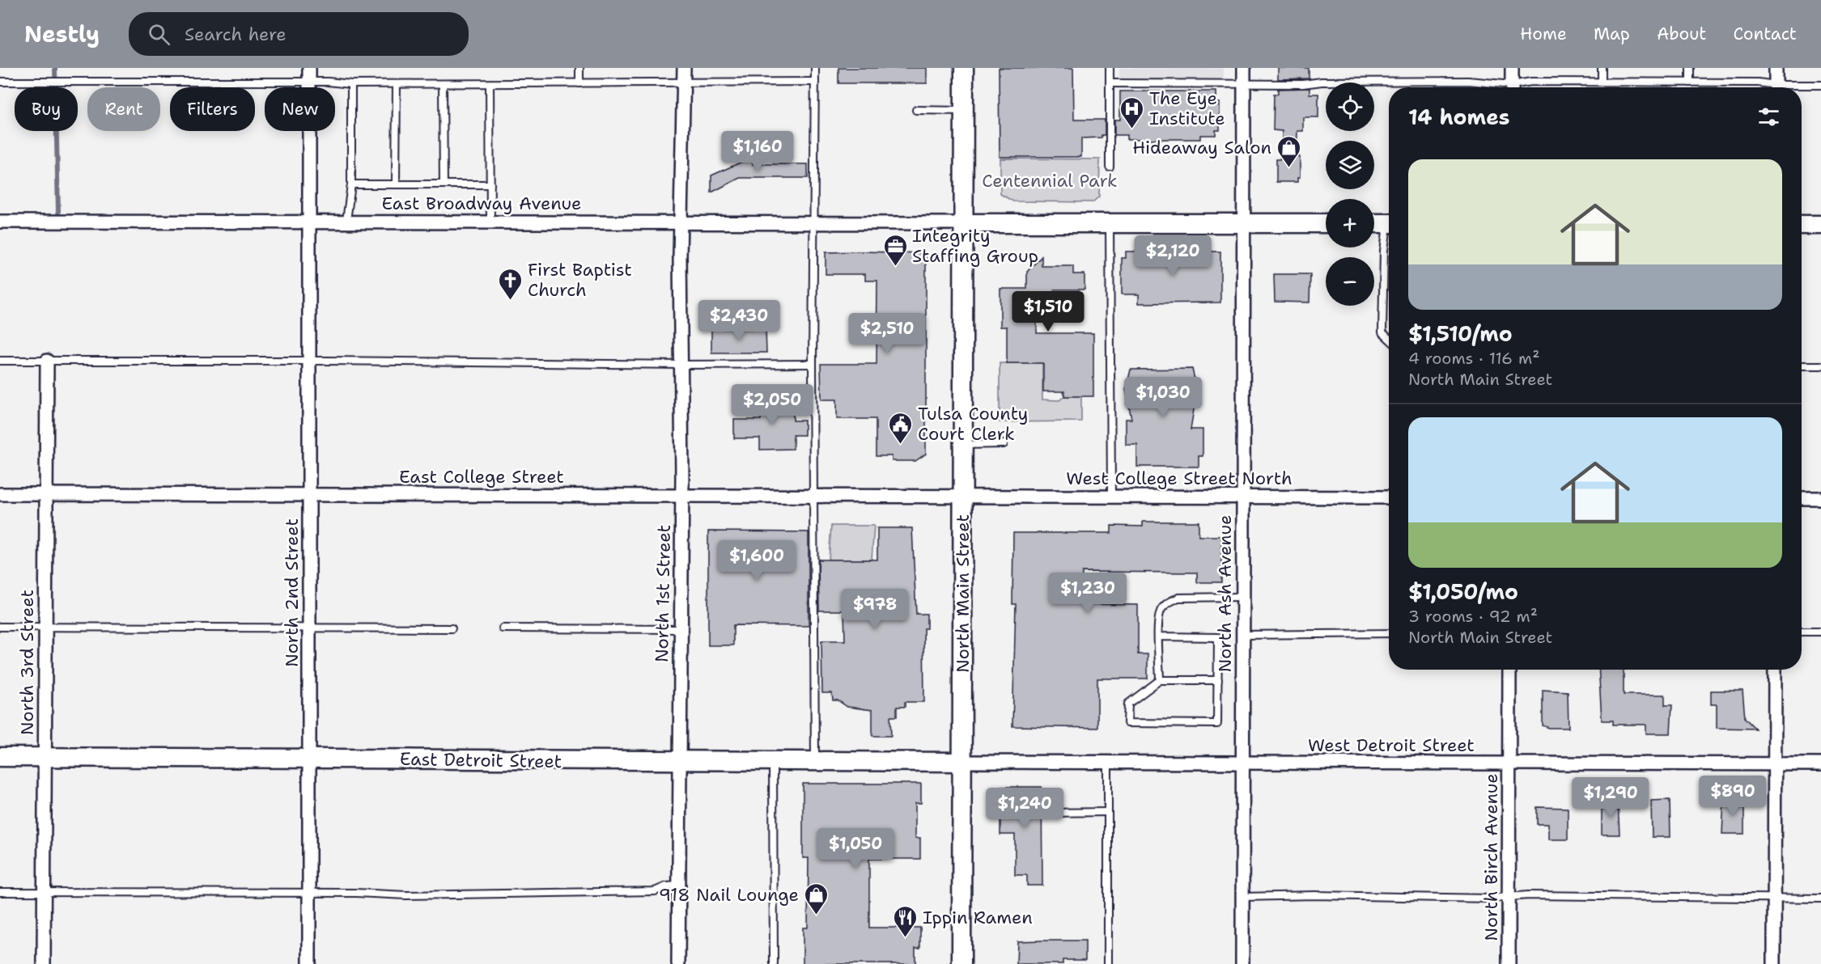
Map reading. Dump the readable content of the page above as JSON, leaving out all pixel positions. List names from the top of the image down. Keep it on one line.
{"streets":{"street":["East Broadway Avenue","East College Street","West College Street North","North 2nd Street","North 1st Street","North Main Street","North Ash Avenue","North 3rd Street","West Detroit Street","East Detroit Street","North Birch Avenue"]},"crossings":[["East Broadway Avenue","North 2nd Street"],["East Broadway Avenue","North 1st Street"],["East Broadway Avenue","North Main Street"],["East College Street","West College Street North"],["East College Street","North 2nd Street"],["East College Street","North 1st Street"],["East College Street","North Main Street"],["East College Street","North 3rd Street"],["West College Street North","North Main Street"],["West College Street North","North Ash Avenue"],["North 2nd Street","East Detroit Street"],["North 1st Street","East Detroit Street"],["North Main Street","West Detroit Street"],["North Main Street","East Detroit Street"],["North Ash Avenue","West Detroit Street"],["North 3rd Street","East Detroit Street"],["West Detroit Street","East Detroit Street"],["West Detroit Street","North Birch Avenue"]],"parks":["Centennial Park"],"places":{"hospital":["The Eye Institute"],"shop":["Hideaway Salon","918 Nail Lounge"],"office":["Integrity Staffing Group"],"church":["First Baptist Church"],"public building":["Tulsa County Court Clerk"],"restaurant":["Ippin Ramen"]},"page":{"header":"Nestly","search":"Search here","nav":["Home","Map","About","Contact"],"map_buttons":["+","−"],"chip":["Buy","Rent","Filters","New"],"heading":"14 homes","price":["$1,160","$2,120","$1,510","$2,430","$2,510","$1,030","$2,050","$1,600","$1,230","$978","$890","$1,290","$1,240","$1,050"],"list":[{"name":"$1,510/mo","note":"4 rooms · 116 m² · North Main Street"},{"name":"$1,050/mo","note":"3 rooms · 92 m² · North Main Street"}]}}
